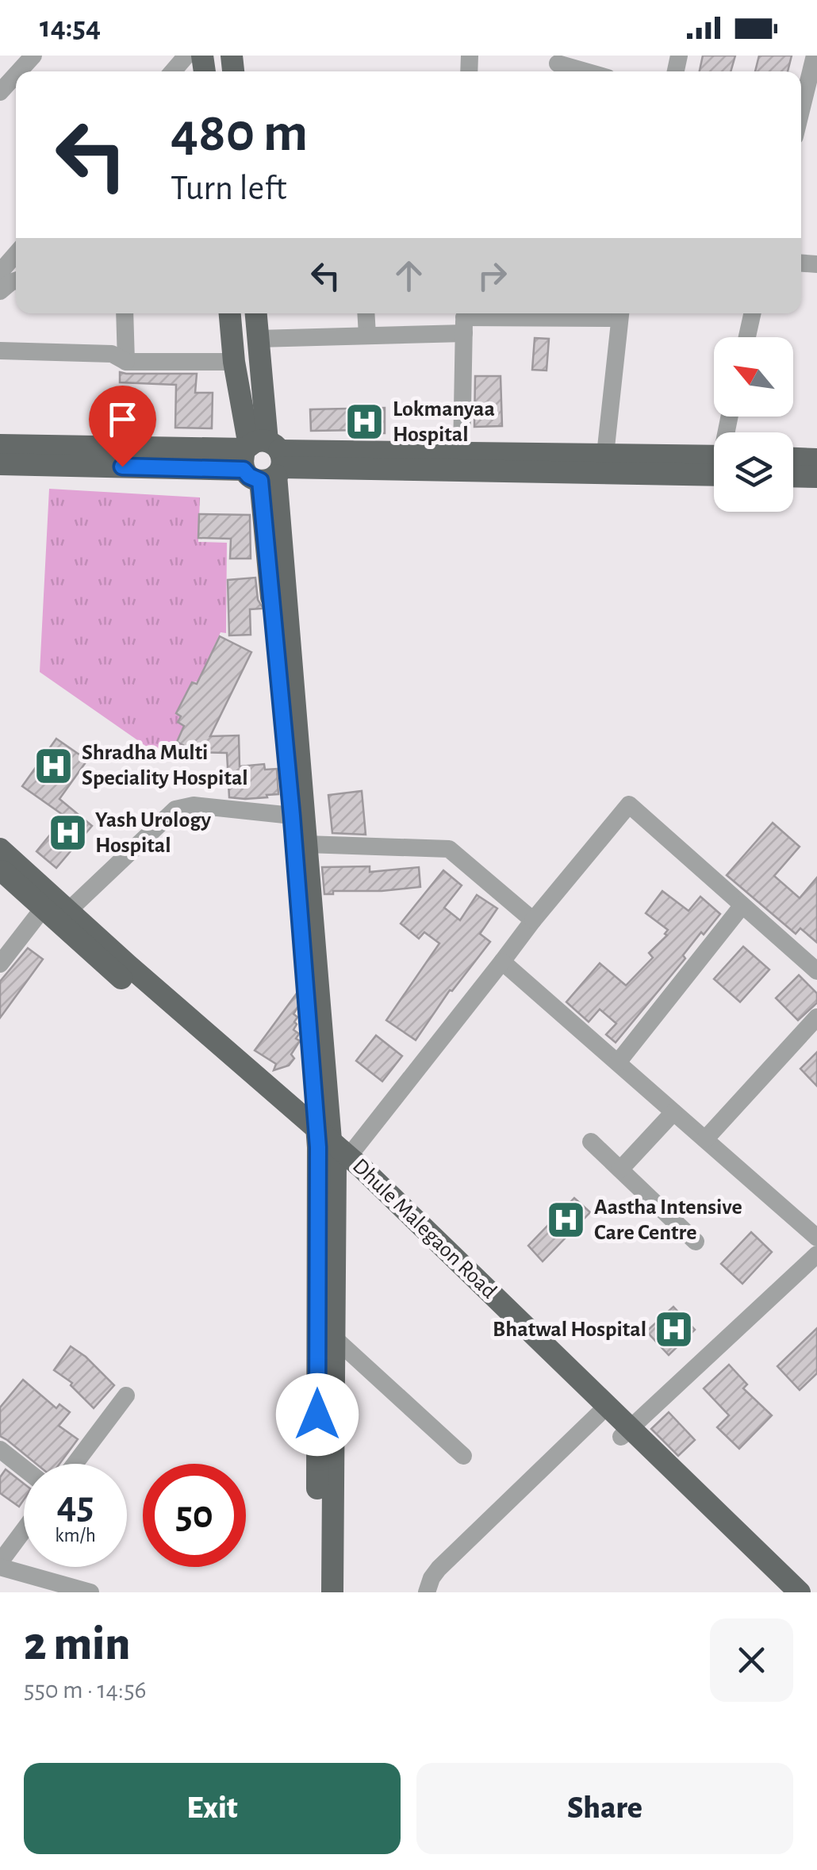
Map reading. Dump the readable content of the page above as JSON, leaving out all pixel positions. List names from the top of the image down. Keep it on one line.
{"streets":{"main road":["Dhule Malegaon Road"]},"places":{"hospital":["Lokmanyaa Hospital","Shradha Multi Speciality Hospital","Yash Urology Hospital","Aastha Intensive Care Centre","Bhatwal Hospital"]},"north":"top left","page":{"status":"14:54","turn":["480 m","Turn left"],"speed":"45 km/h","limit":"50","heading":["2 min","550 m · 14:56"],"buttons":["Exit","Share"]}}
